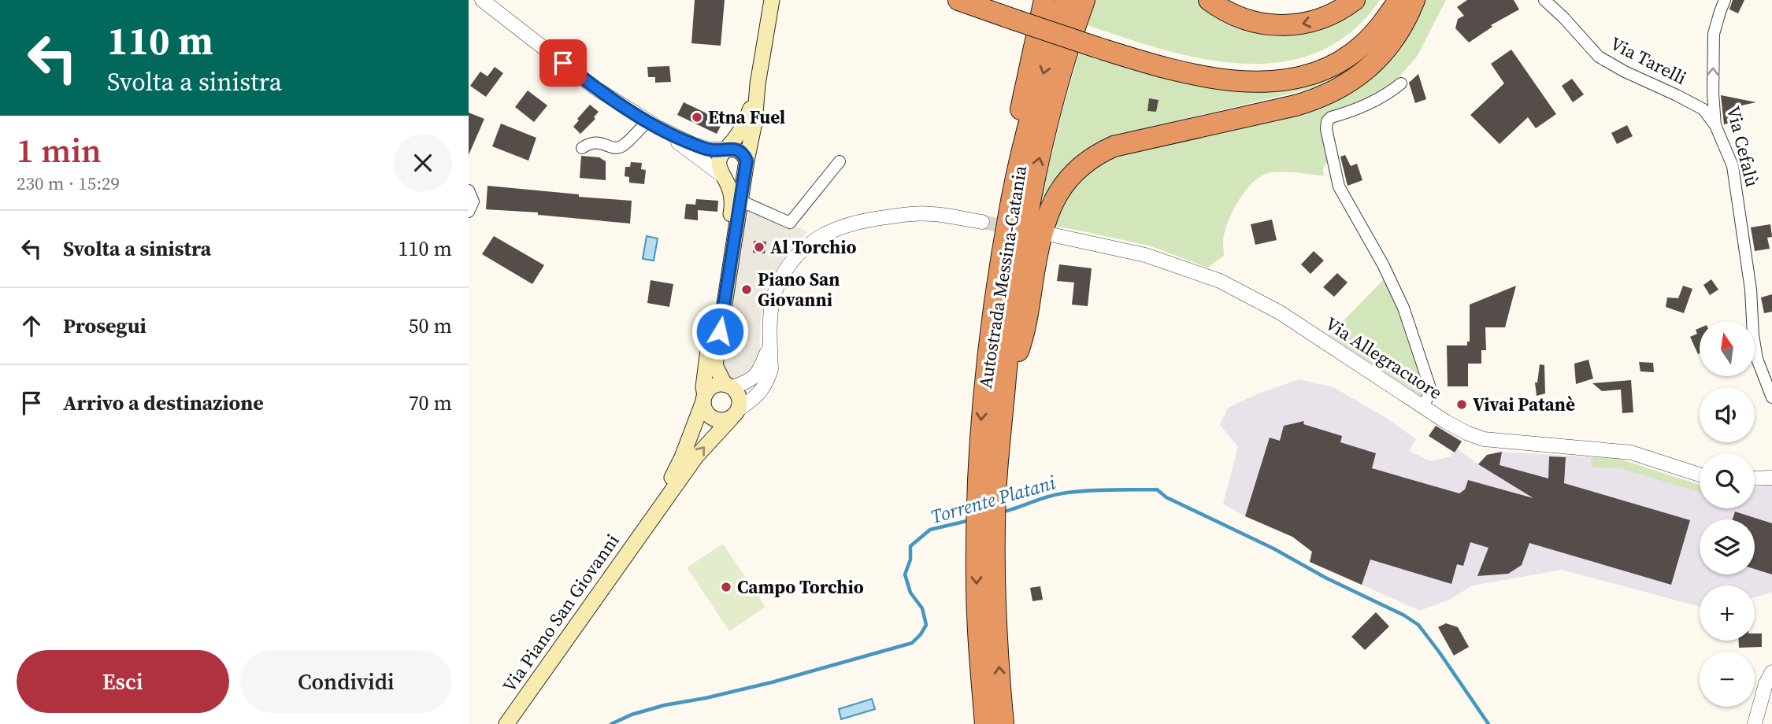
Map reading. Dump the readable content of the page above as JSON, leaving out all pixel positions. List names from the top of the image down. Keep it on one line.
{"streets":{"highway":["Autostrada Messina-Catania"],"main road":["Via Piano San Giovanni"],"street":["Via Tarelli","Via Cefalù","Via Allegracuore"]},"crossings":[["Via Tarelli","Via Cefalù"]],"water":["Torrente Platani"],"places":["Etna Fuel","Al Torchio","Piano San Giovanni","Vivai Patanè","Campo Torchio"],"north":"top","page":{"turn":["110 m","Svolta a sinistra"],"heading":["1 min","230 m · 15:29"],"list":[{"name":"Svolta a sinistra","value":"110 m"},{"name":"Prosegui","value":"50 m"},{"name":"Arrivo a destinazione","value":"70 m"}],"map_buttons":["+","−"],"buttons":["Esci","Condividi"]}}
